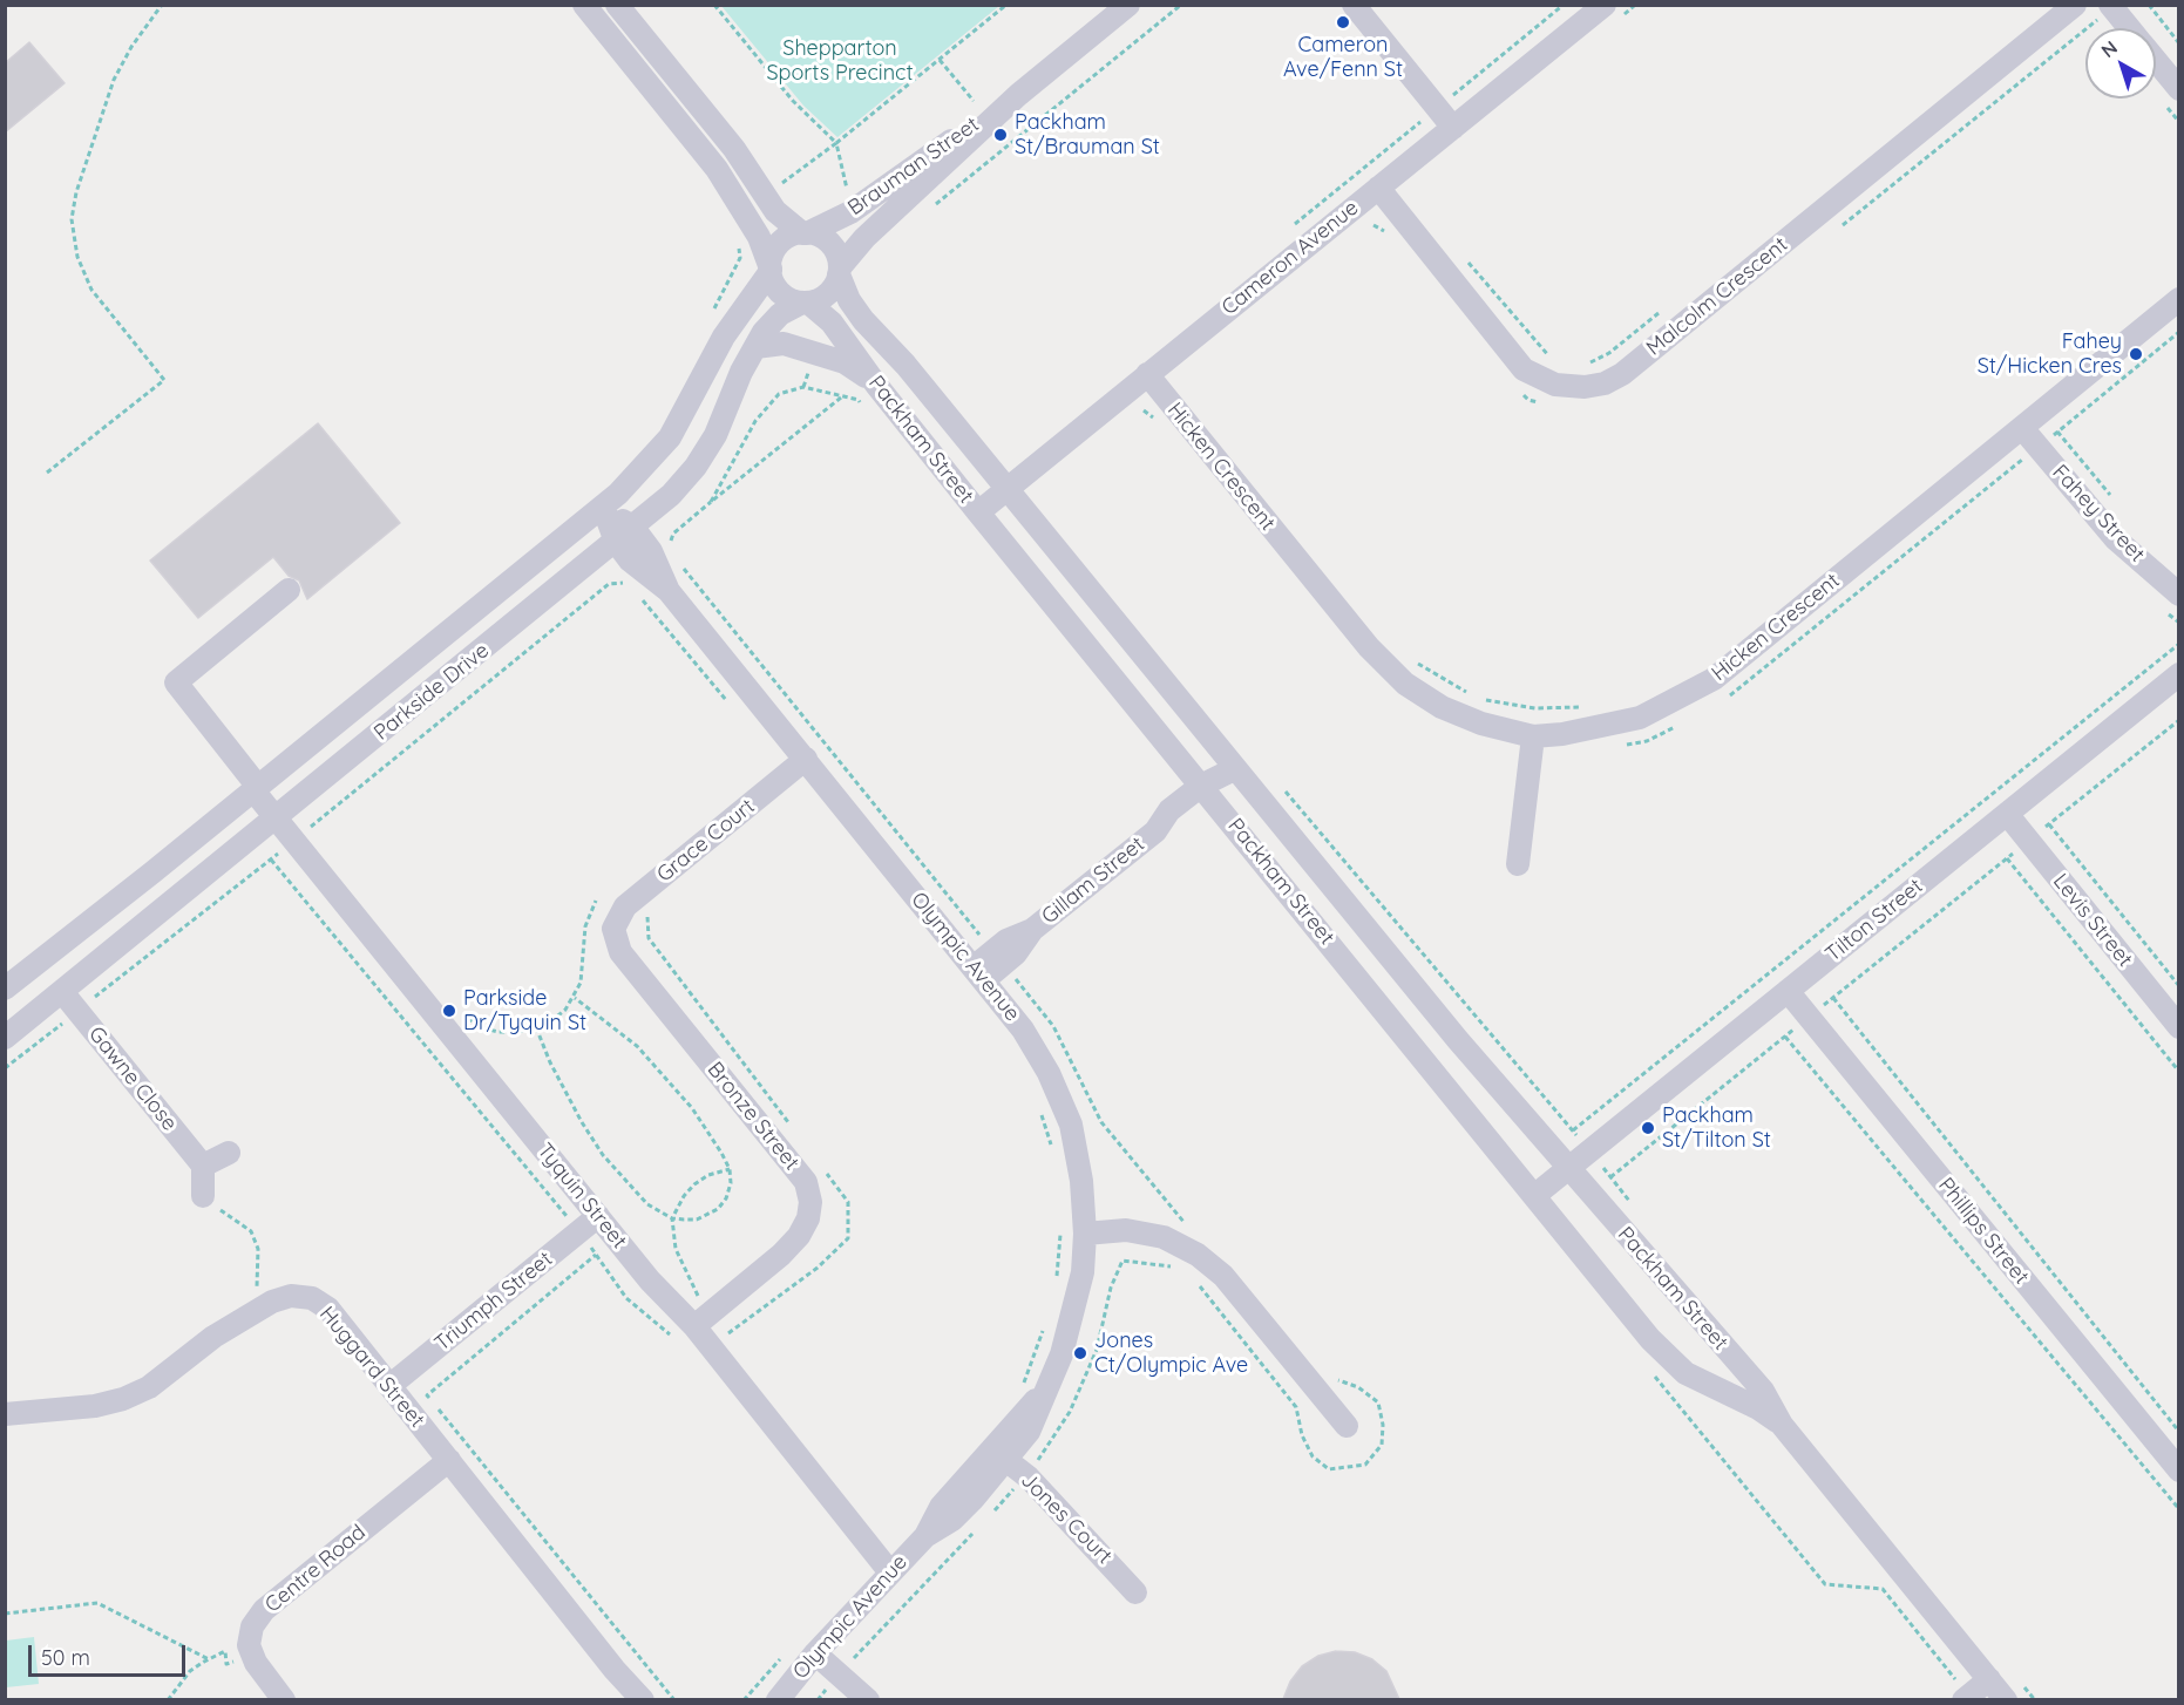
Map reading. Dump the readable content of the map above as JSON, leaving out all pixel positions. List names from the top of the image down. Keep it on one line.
{"streets":{"street":["Brauman Street","Cameron Avenue","Malcolm Crescent","Packham Street","Hicken Crescent","Fahey Street","Parkside Drive","Grace Court","Gillam Street","Tilton Street","Levis Street","Olympic Avenue","Gawne Close","Bronze Street","Tyquin Street","Phillips Street","Triumph Street","Huggard Street","Jones Court","Centre Road"]},"crossings":[["Brauman Street","Packham Street"],["Brauman Street","Parkside Drive"],["Cameron Avenue","Malcolm Crescent"],["Cameron Avenue","Packham Street"],["Cameron Avenue","Hicken Crescent"],["Packham Street","Parkside Drive"],["Packham Street","Gillam Street"],["Packham Street","Tilton Street"],["Hicken Crescent","Fahey Street"],["Parkside Drive","Olympic Avenue"],["Parkside Drive","Gawne Close"],["Parkside Drive","Tyquin Street"],["Grace Court","Olympic Avenue"],["Grace Court","Bronze Street"],["Gillam Street","Olympic Avenue"],["Tilton Street","Levis Street"],["Tilton Street","Phillips Street"],["Olympic Avenue","Tyquin Street"],["Olympic Avenue","Jones Court"],["Bronze Street","Tyquin Street"],["Tyquin Street","Triumph Street"],["Triumph Street","Huggard Street"],["Huggard Street","Centre Road"]],"parks":["Shepparton Sports Precinct"],"places":["Cameron Ave/Fenn St","Packham St/Brauman St","Fahey St/Hicken Cres","Parkside Dr/Tyquin St","Packham St/Tilton St","Jones Ct/Olympic Ave"],"scale_bar":"50 m","north":"top left"}
